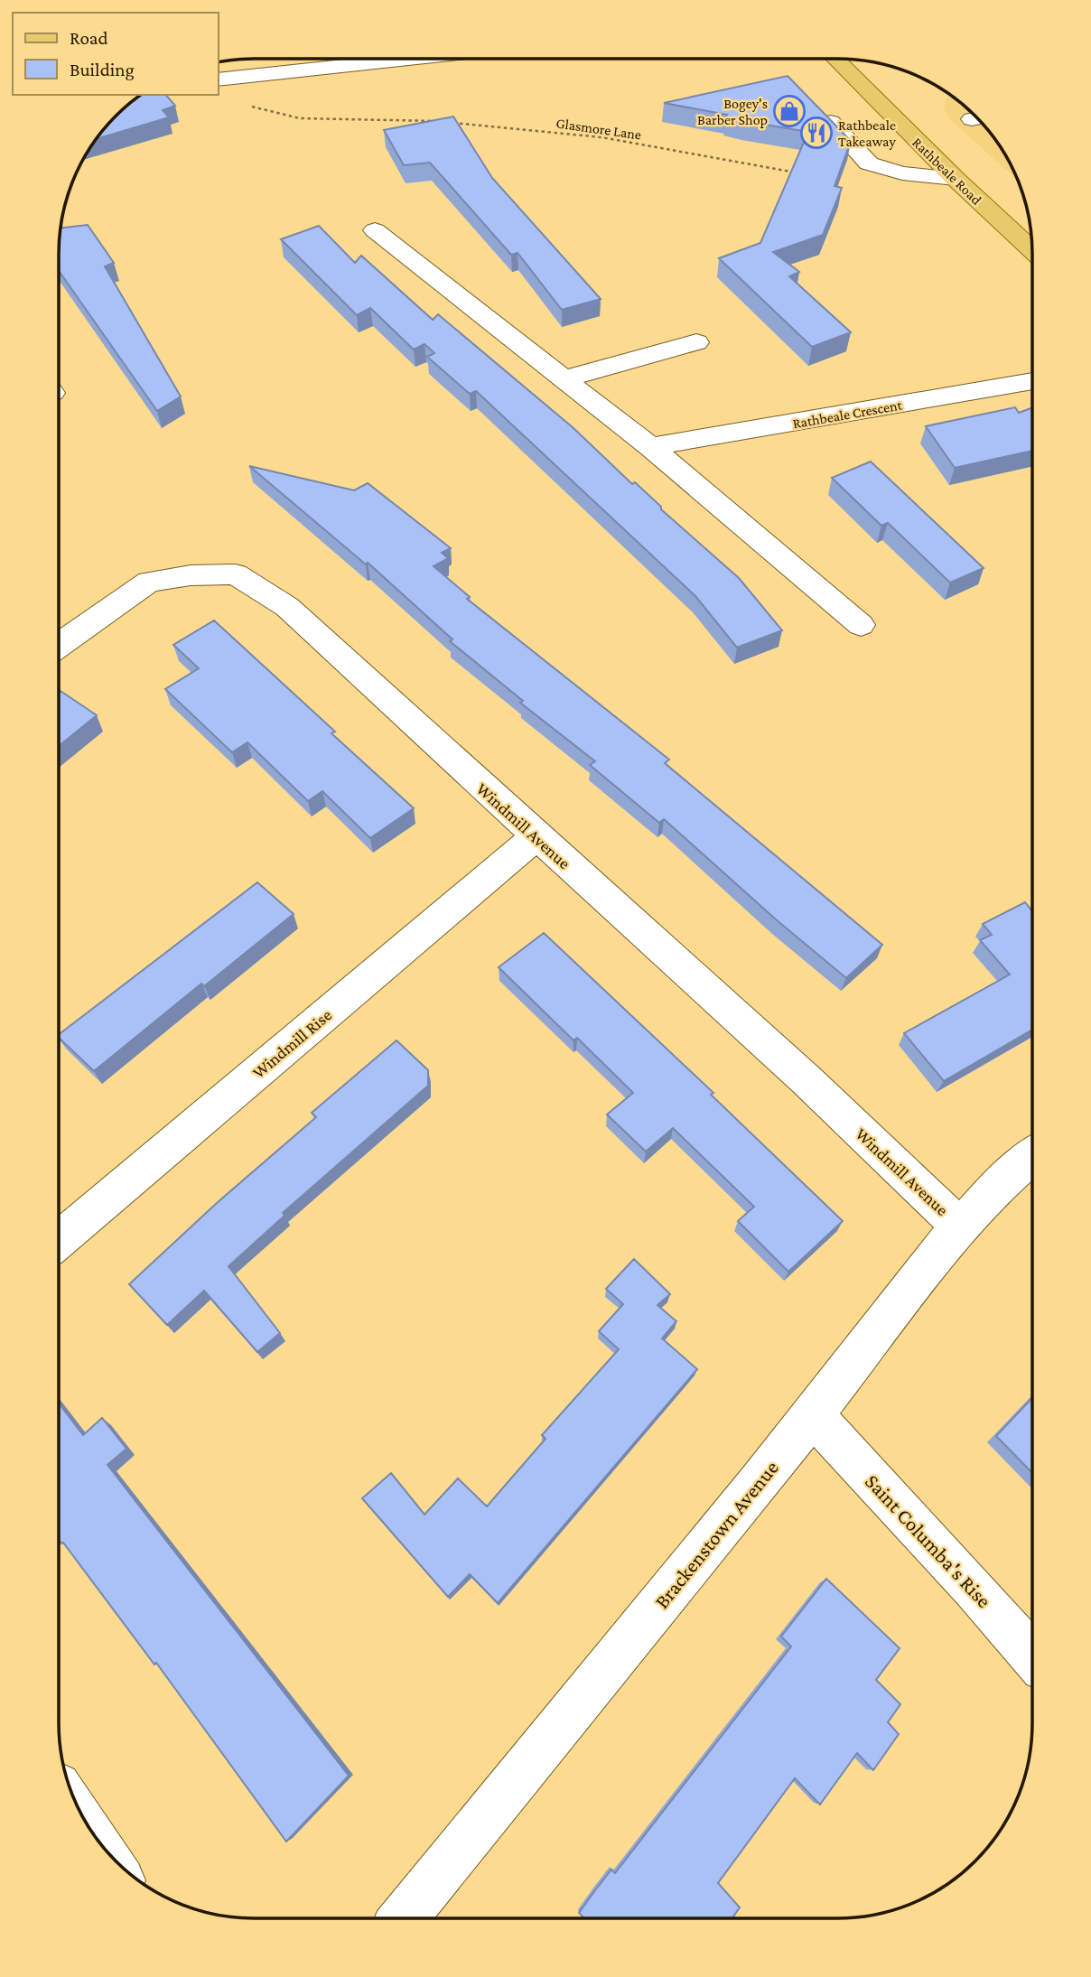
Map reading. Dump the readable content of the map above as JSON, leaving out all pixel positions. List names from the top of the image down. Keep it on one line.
{"streets":{"main road":["Rathbeale Road"],"street":["Rathbeale Crescent","Windmill Avenue","Windmill Rise","Brackenstown Avenue","Saint Columba's Rise"],"path":["Glasmore Lane"]},"crossings":[["Windmill Avenue","Windmill Rise"],["Windmill Avenue","Brackenstown Avenue"],["Brackenstown Avenue","Saint Columba's Rise"]],"places":{"shop":["Bogey's Barber Shop"],"restaurant":["Rathbeale Takeaway"]},"legend":["Road","Building"]}
